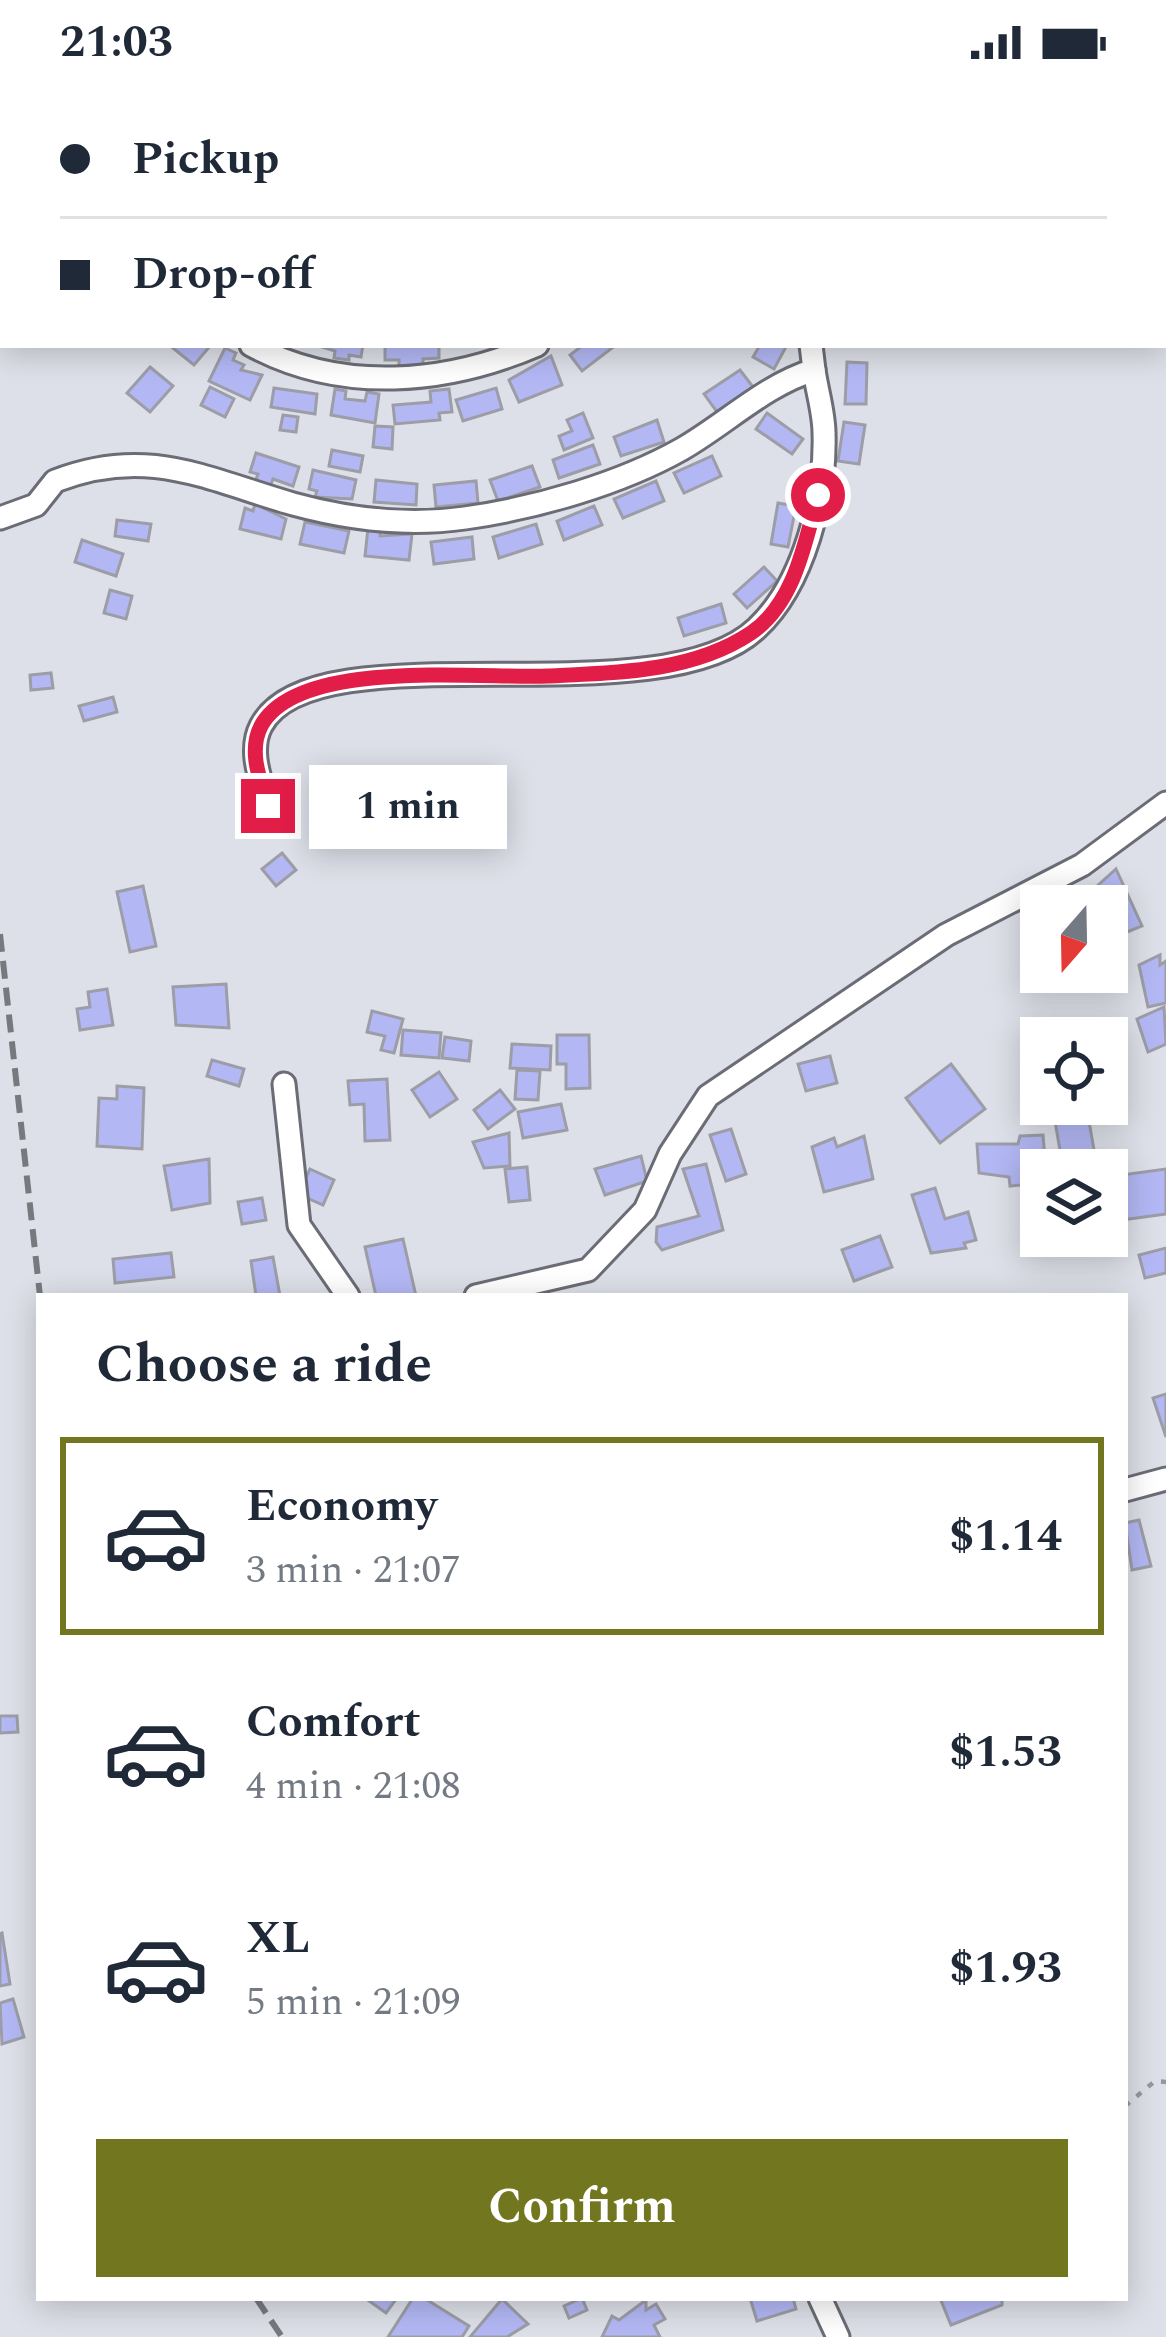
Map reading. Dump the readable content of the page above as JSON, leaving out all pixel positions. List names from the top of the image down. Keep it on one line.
{"north":"bottom","page":{"status":"21:03","banner":["Pickup","Drop-off"],"bubble":"1 min","heading":"Choose a ride","list":[{"name":"Economy","note":"3 min · 21:07","value":"$1.14"},{"name":"Comfort","note":"4 min · 21:08","value":"$1.53"},{"name":"XL","note":"5 min · 21:09","value":"$1.93"}],"buttons":"Confirm"}}
